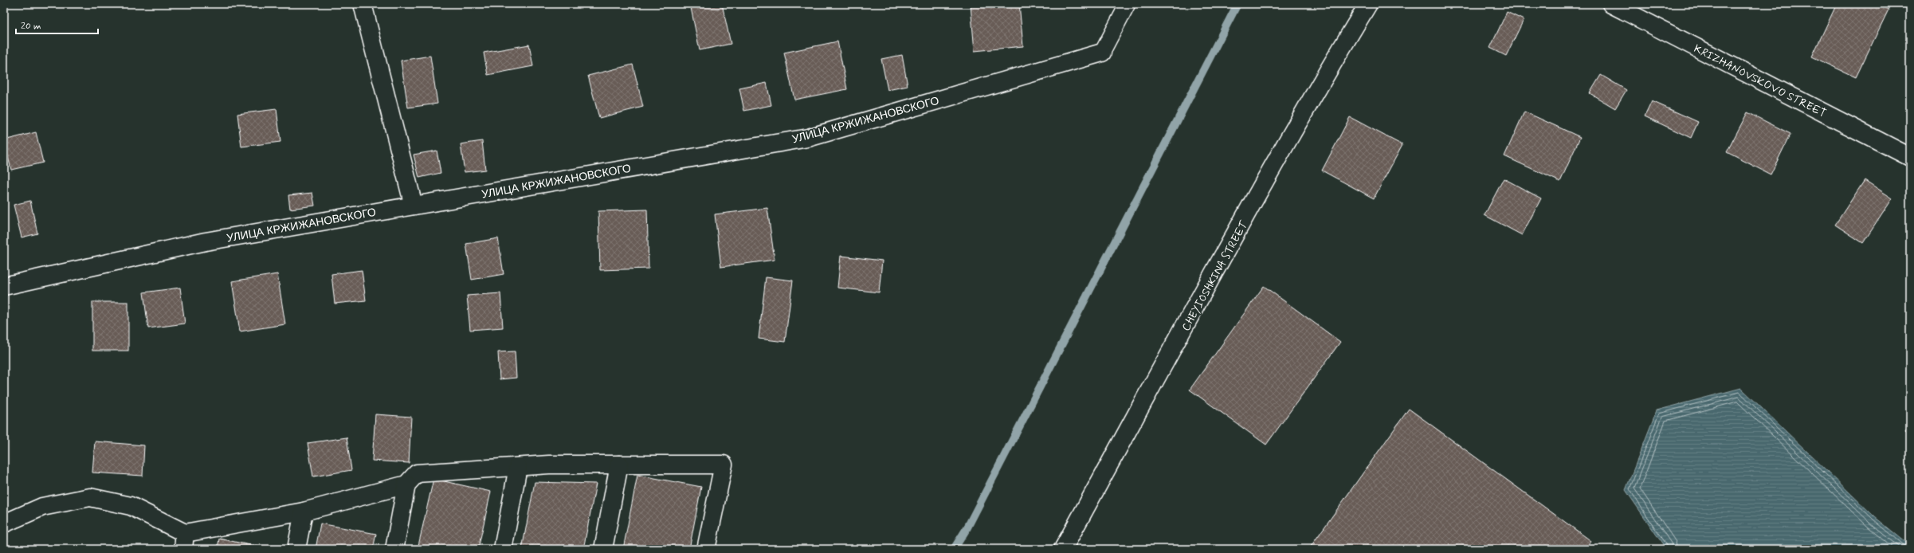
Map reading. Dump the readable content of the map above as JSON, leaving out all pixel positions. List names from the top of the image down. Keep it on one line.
{"streets":{"street":["KRIZHANOVSKOVO STREET","УЛИЦА КРЖИЖАНОВСКОГО","CHEYIOSHKINA STREET"]},"scale_bar":"20 m"}
